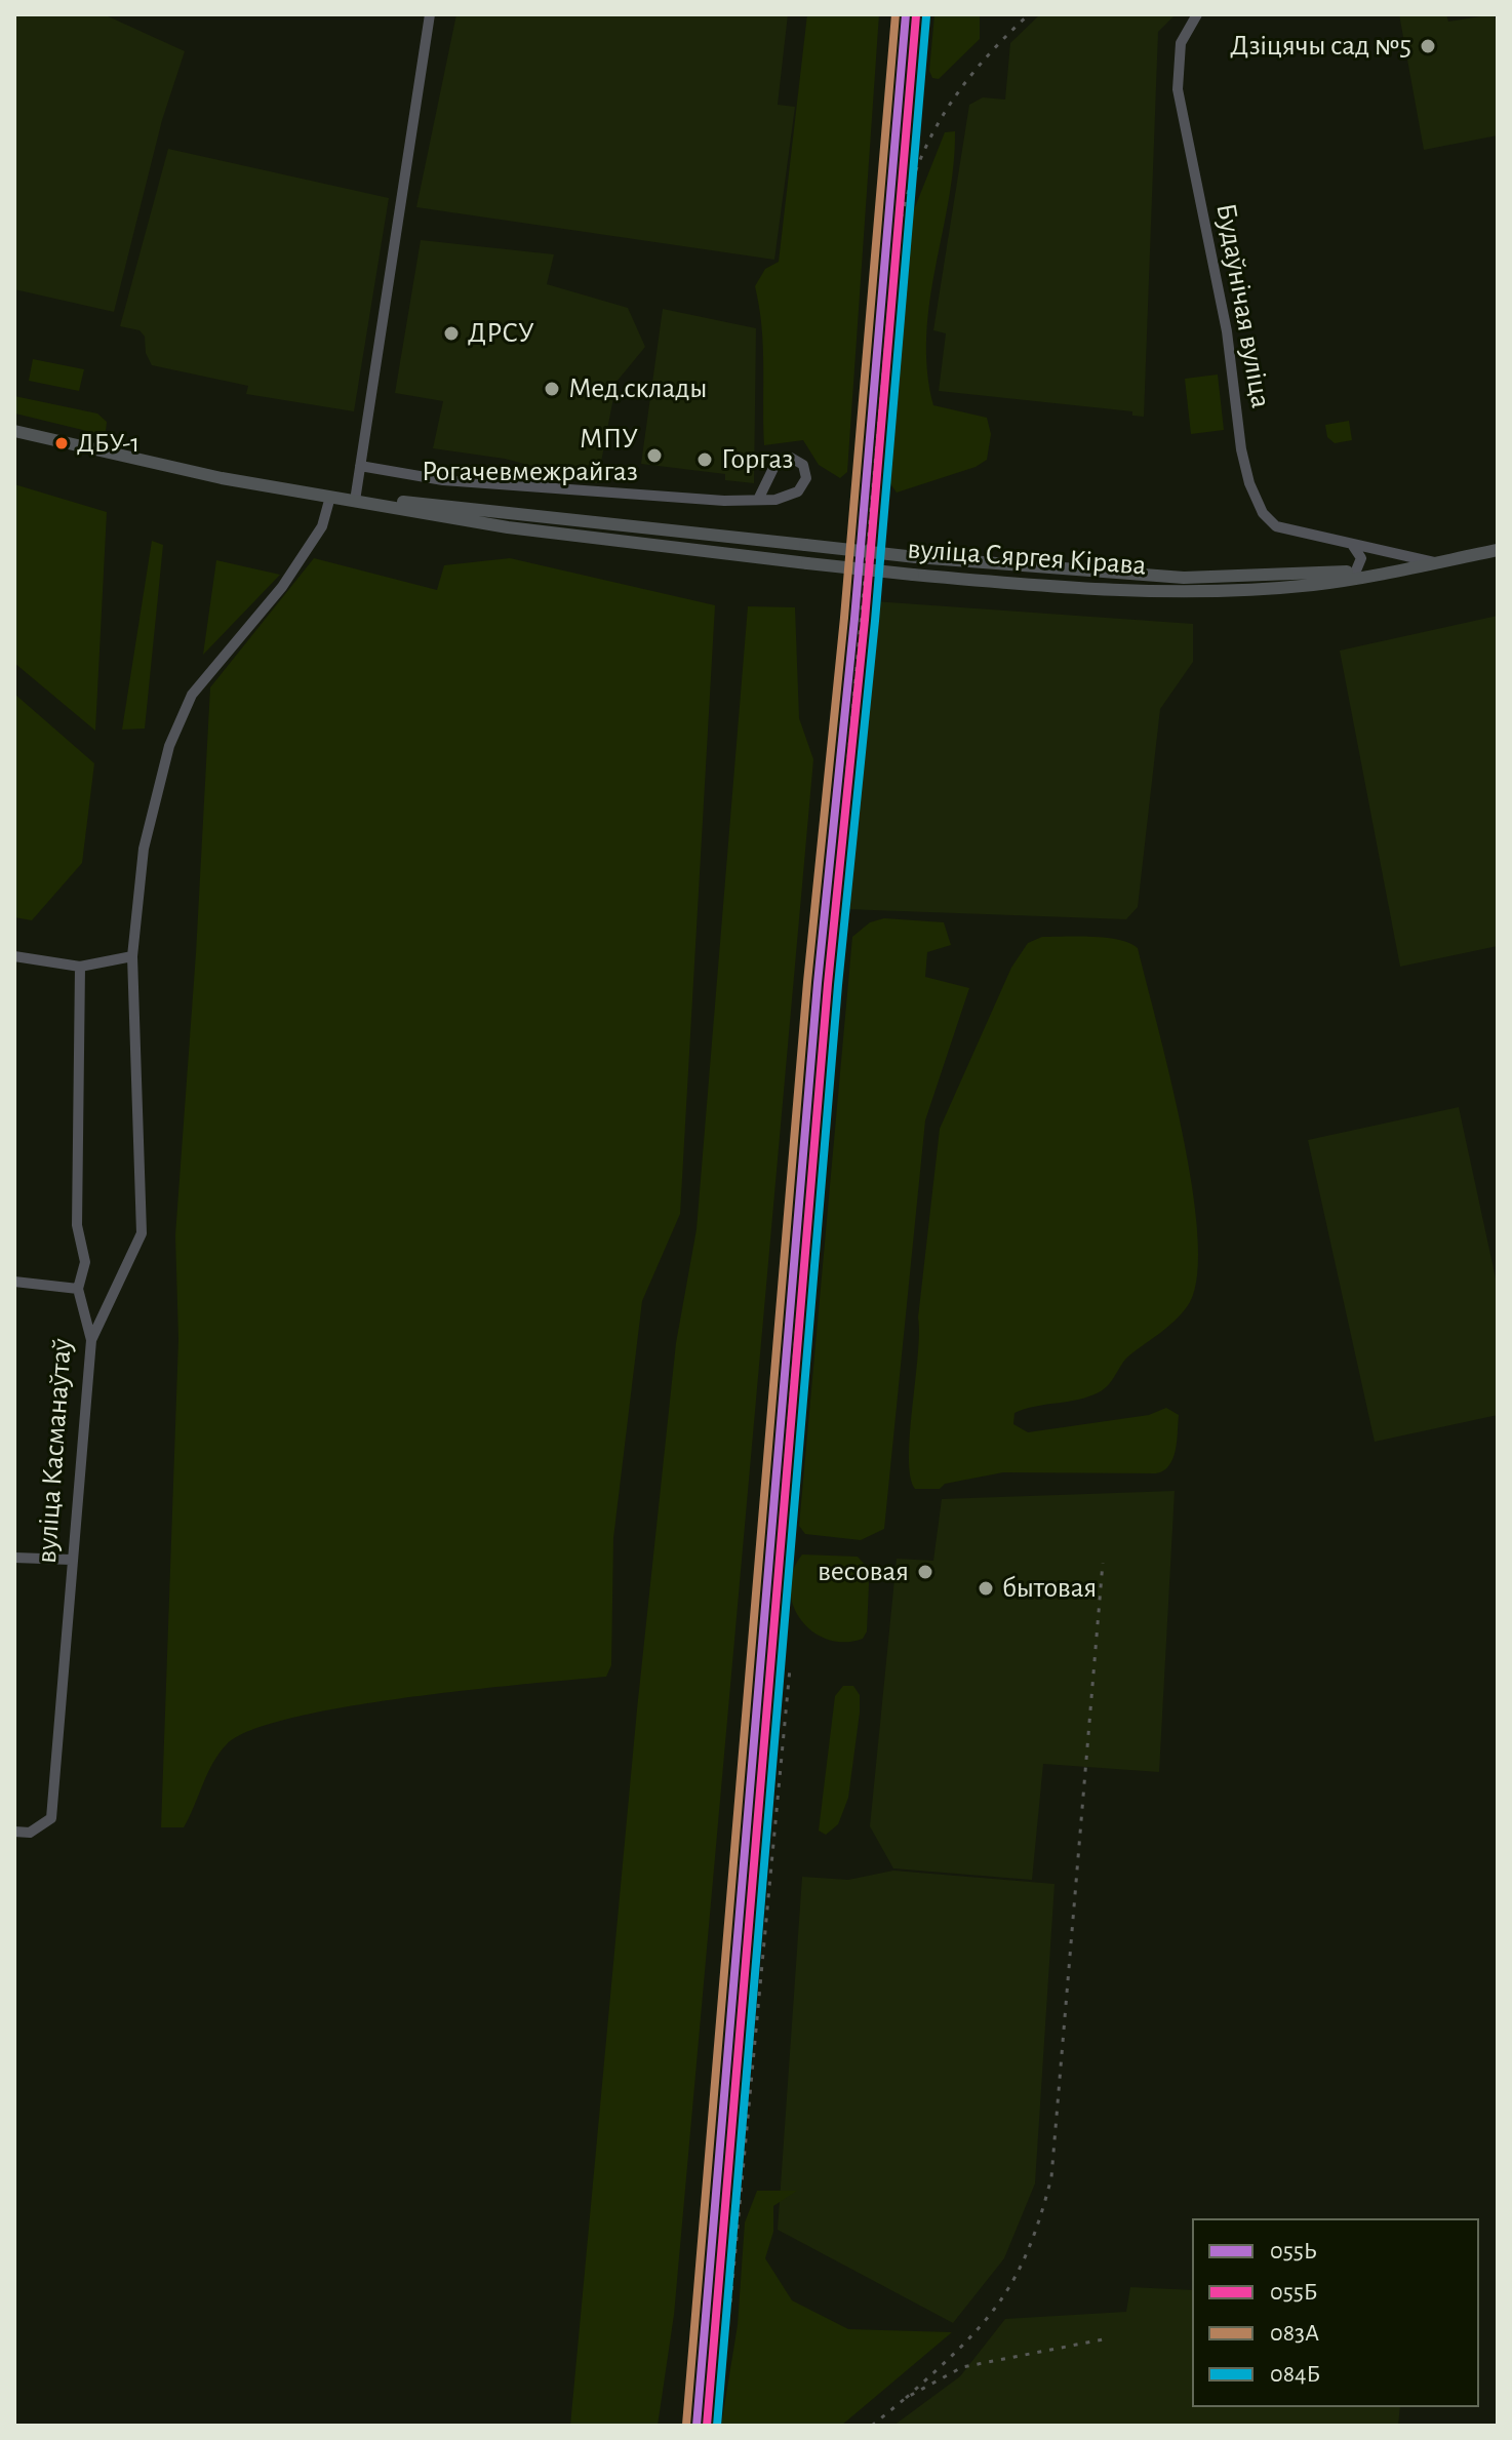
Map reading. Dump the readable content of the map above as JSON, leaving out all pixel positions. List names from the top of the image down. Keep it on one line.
{"streets":{"main road":["вуліца Сяргея Кірава"],"street":["Будаўнічая вуліца","вуліца Касманаўтаў"]},"crossings":[["Будаўнічая вуліца","вуліца Сяргея Кірава"]],"places":["Дзіцячы сад №5","ДРСУ","Мед.склады","ДБУ-1","МПУ Рогачевмежрайгаз","Горгаз","весовая","бытовая"],"lines":["transit line 055Ь","transit line 083А","transit line 055Б","transit line 084Б"],"legend":["055Ь","055Б","083А","084Б"]}
